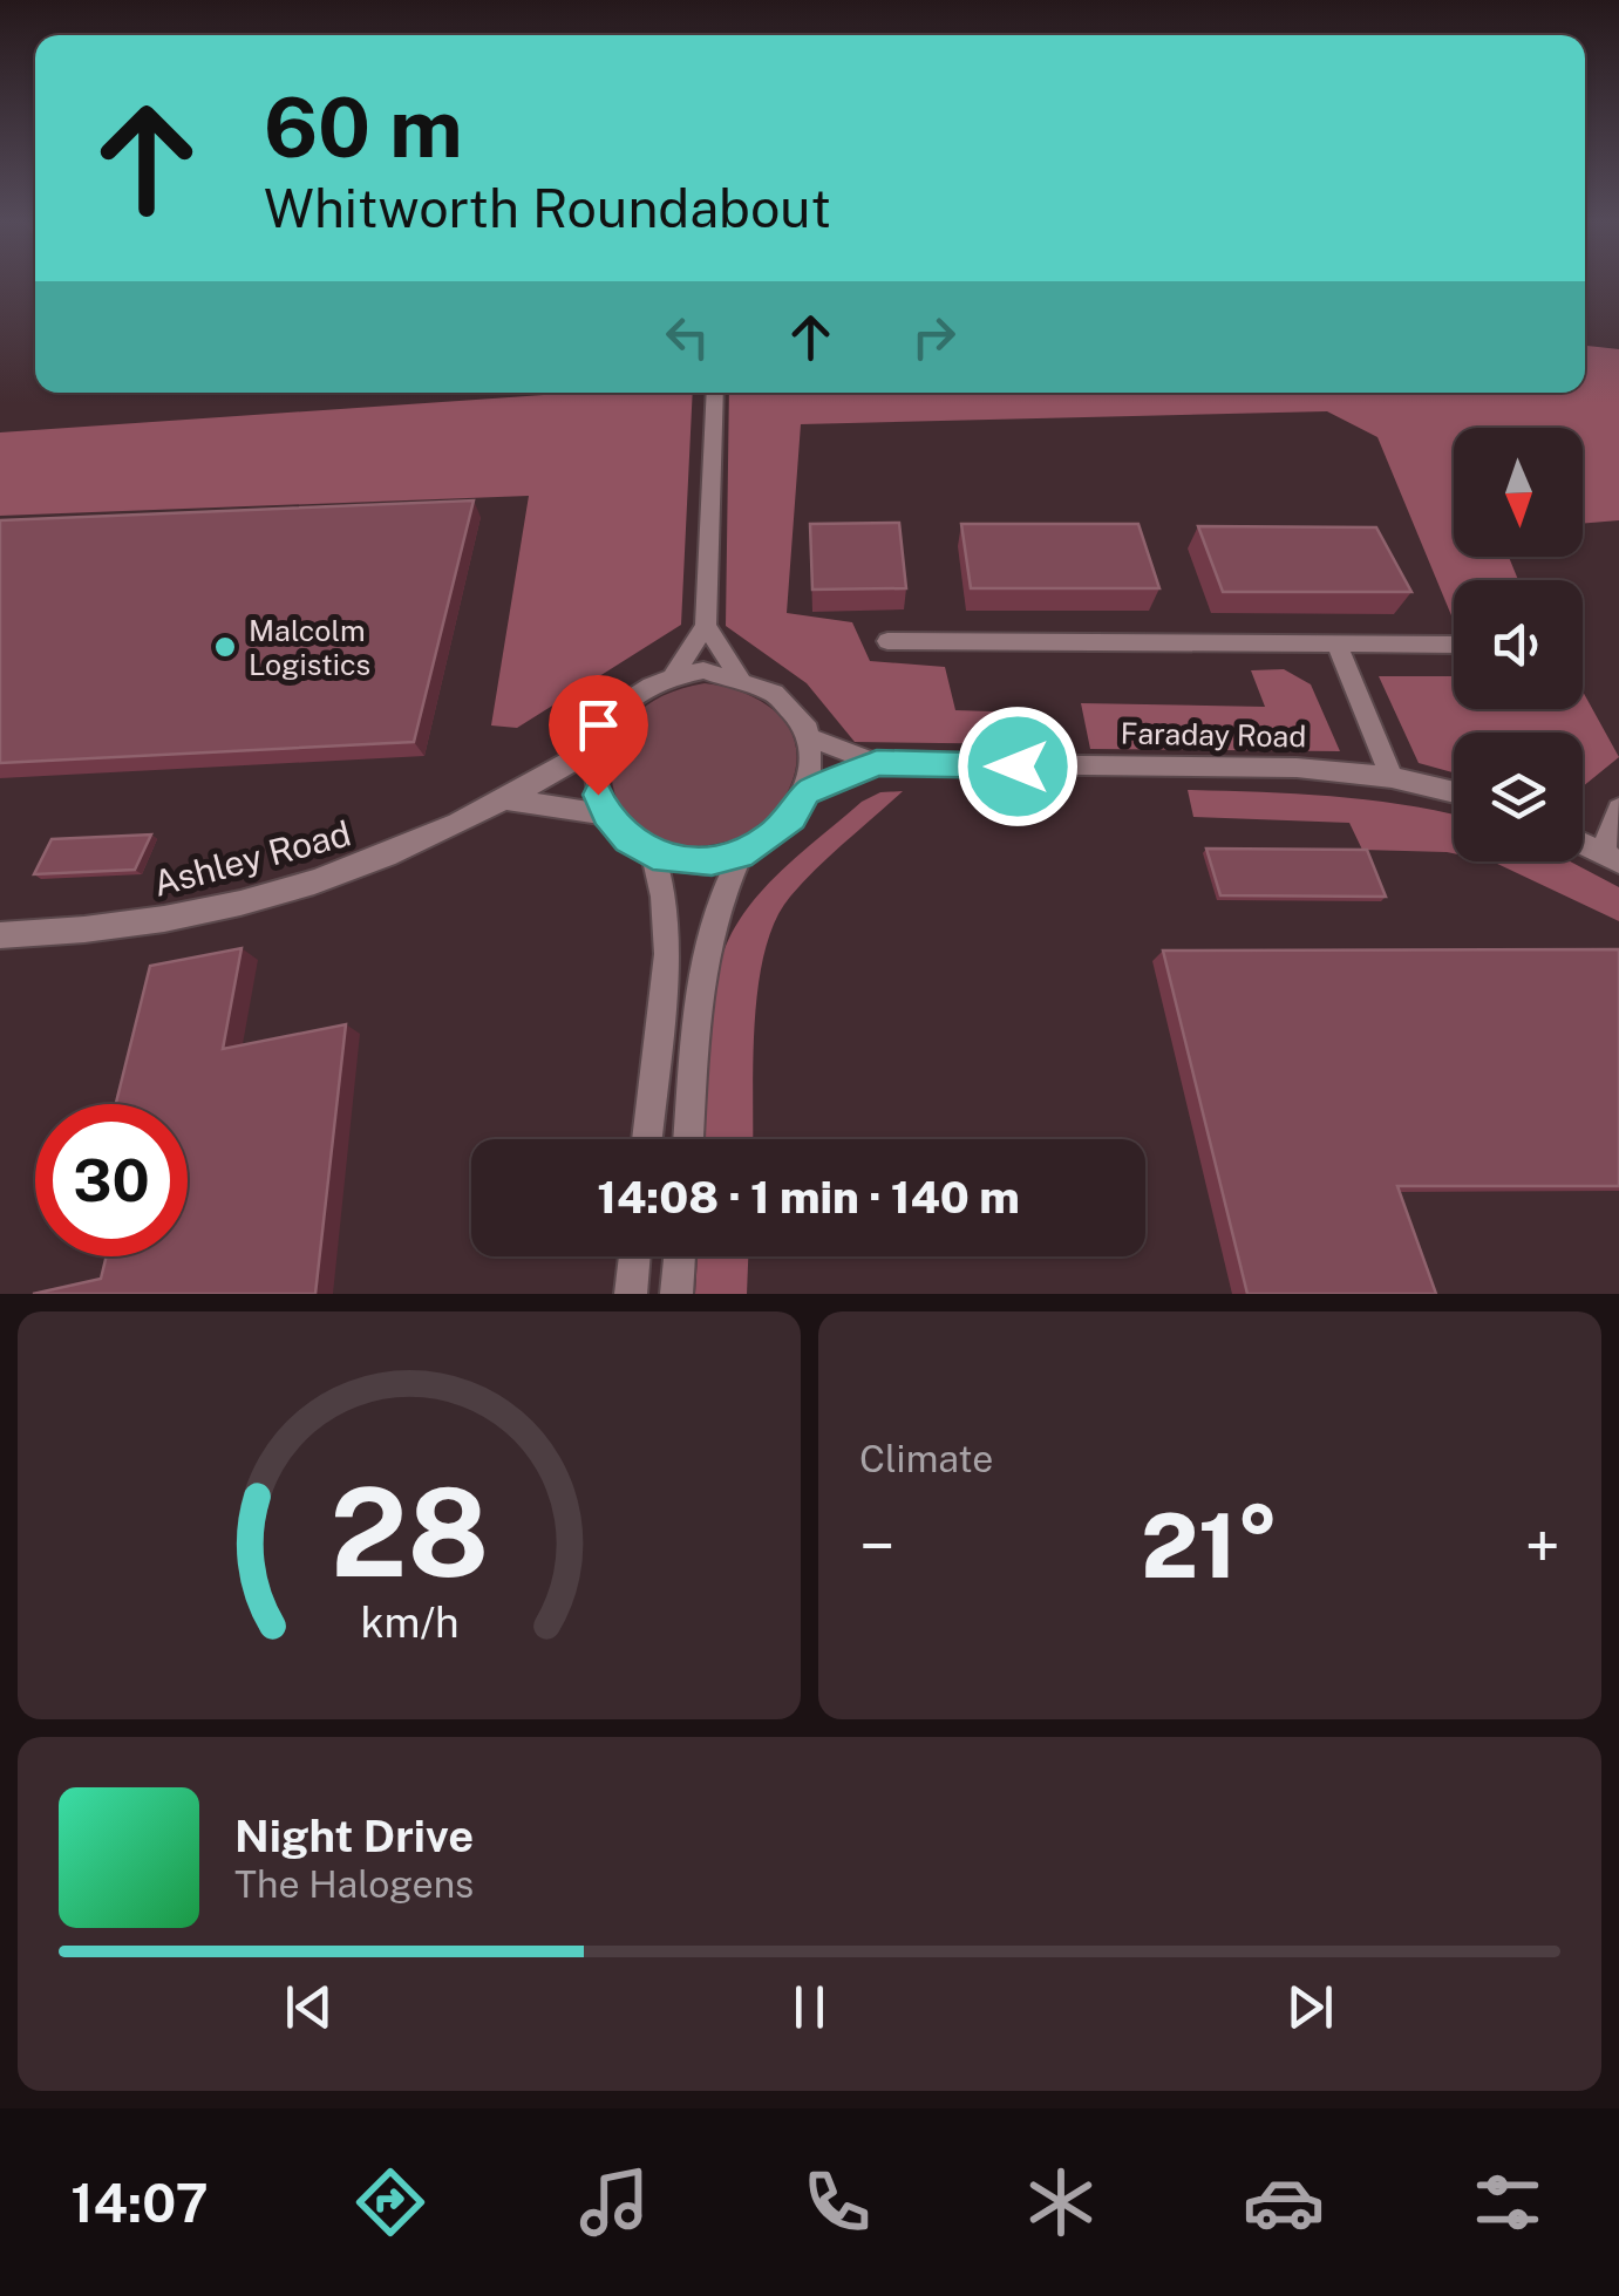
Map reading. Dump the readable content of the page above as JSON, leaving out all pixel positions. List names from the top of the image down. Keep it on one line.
{"streets":{"street":["Faraday Road","Ashley Road"]},"crossings":[["Faraday Road","Ashley Road"]],"places":["Malcolm Logistics"],"north":"bottom","page":{"turn":["60 m","Whitworth Roundabout"],"limit":"30","trip":"14:08 · 1 min · 140 m","tile":"Climate","heat":["−","21°","+"],"song":["Night Drive","The Halogens"],"tabs":"14:07","gauge":["28","km/h"]}}
